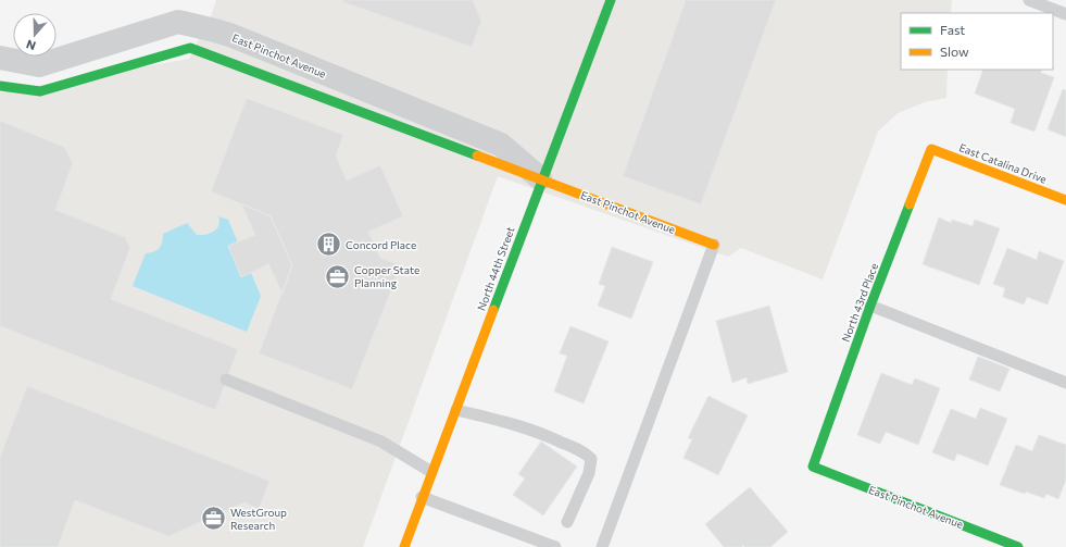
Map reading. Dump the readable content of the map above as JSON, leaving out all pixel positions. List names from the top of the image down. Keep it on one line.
{"streets":{"street":["East Pinchot Avenue","East Catalina Drive","North 44th Street","North 43rd Place"]},"crossings":[["East Pinchot Avenue","North 44th Street"],["East Pinchot Avenue","North 43rd Place"],["East Catalina Drive","North 43rd Place"]],"places":{"building":["Concord Place"],"office":["Copper State Planning","WestGroup Research"]},"legend":["Fast","Slow"],"north":"bottom"}
